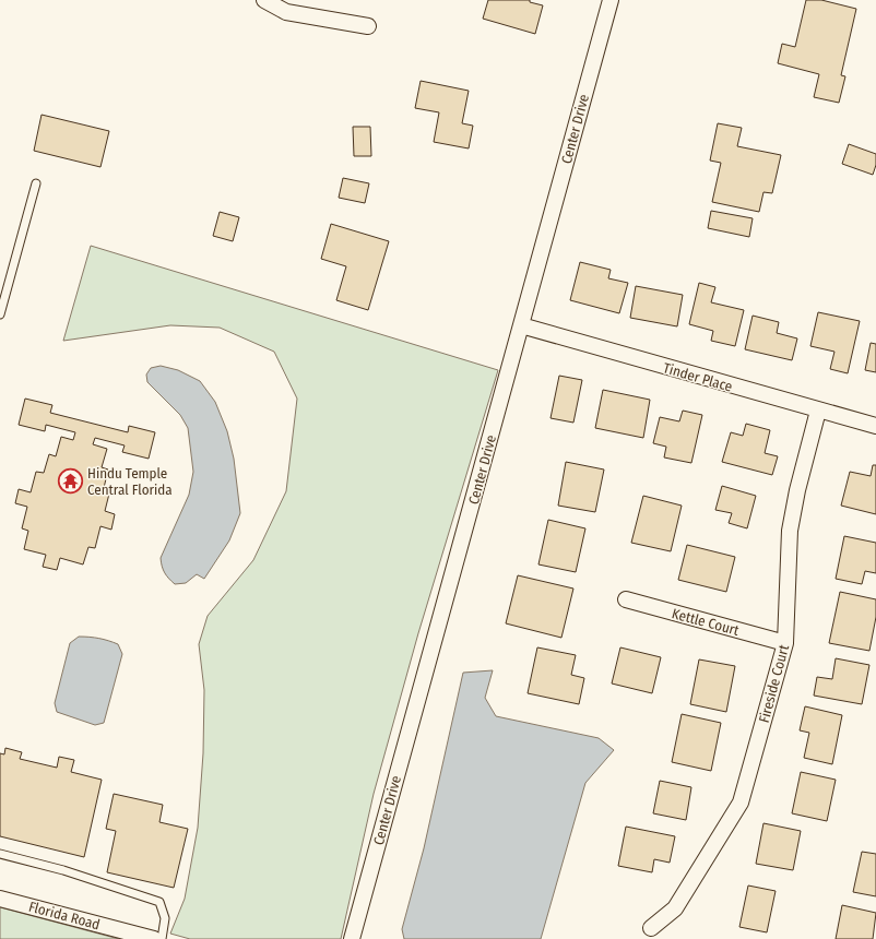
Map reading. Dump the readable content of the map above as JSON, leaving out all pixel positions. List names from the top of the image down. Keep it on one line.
{"streets":{"street":["Center Drive","Tinder Place","Kettle Court","Fireside Court","Florida Road"]},"crossings":[["Center Drive","Tinder Place"],["Tinder Place","Fireside Court"],["Kettle Court","Fireside Court"]],"places":{"temple":["Hindu Temple Central Florida"]}}
